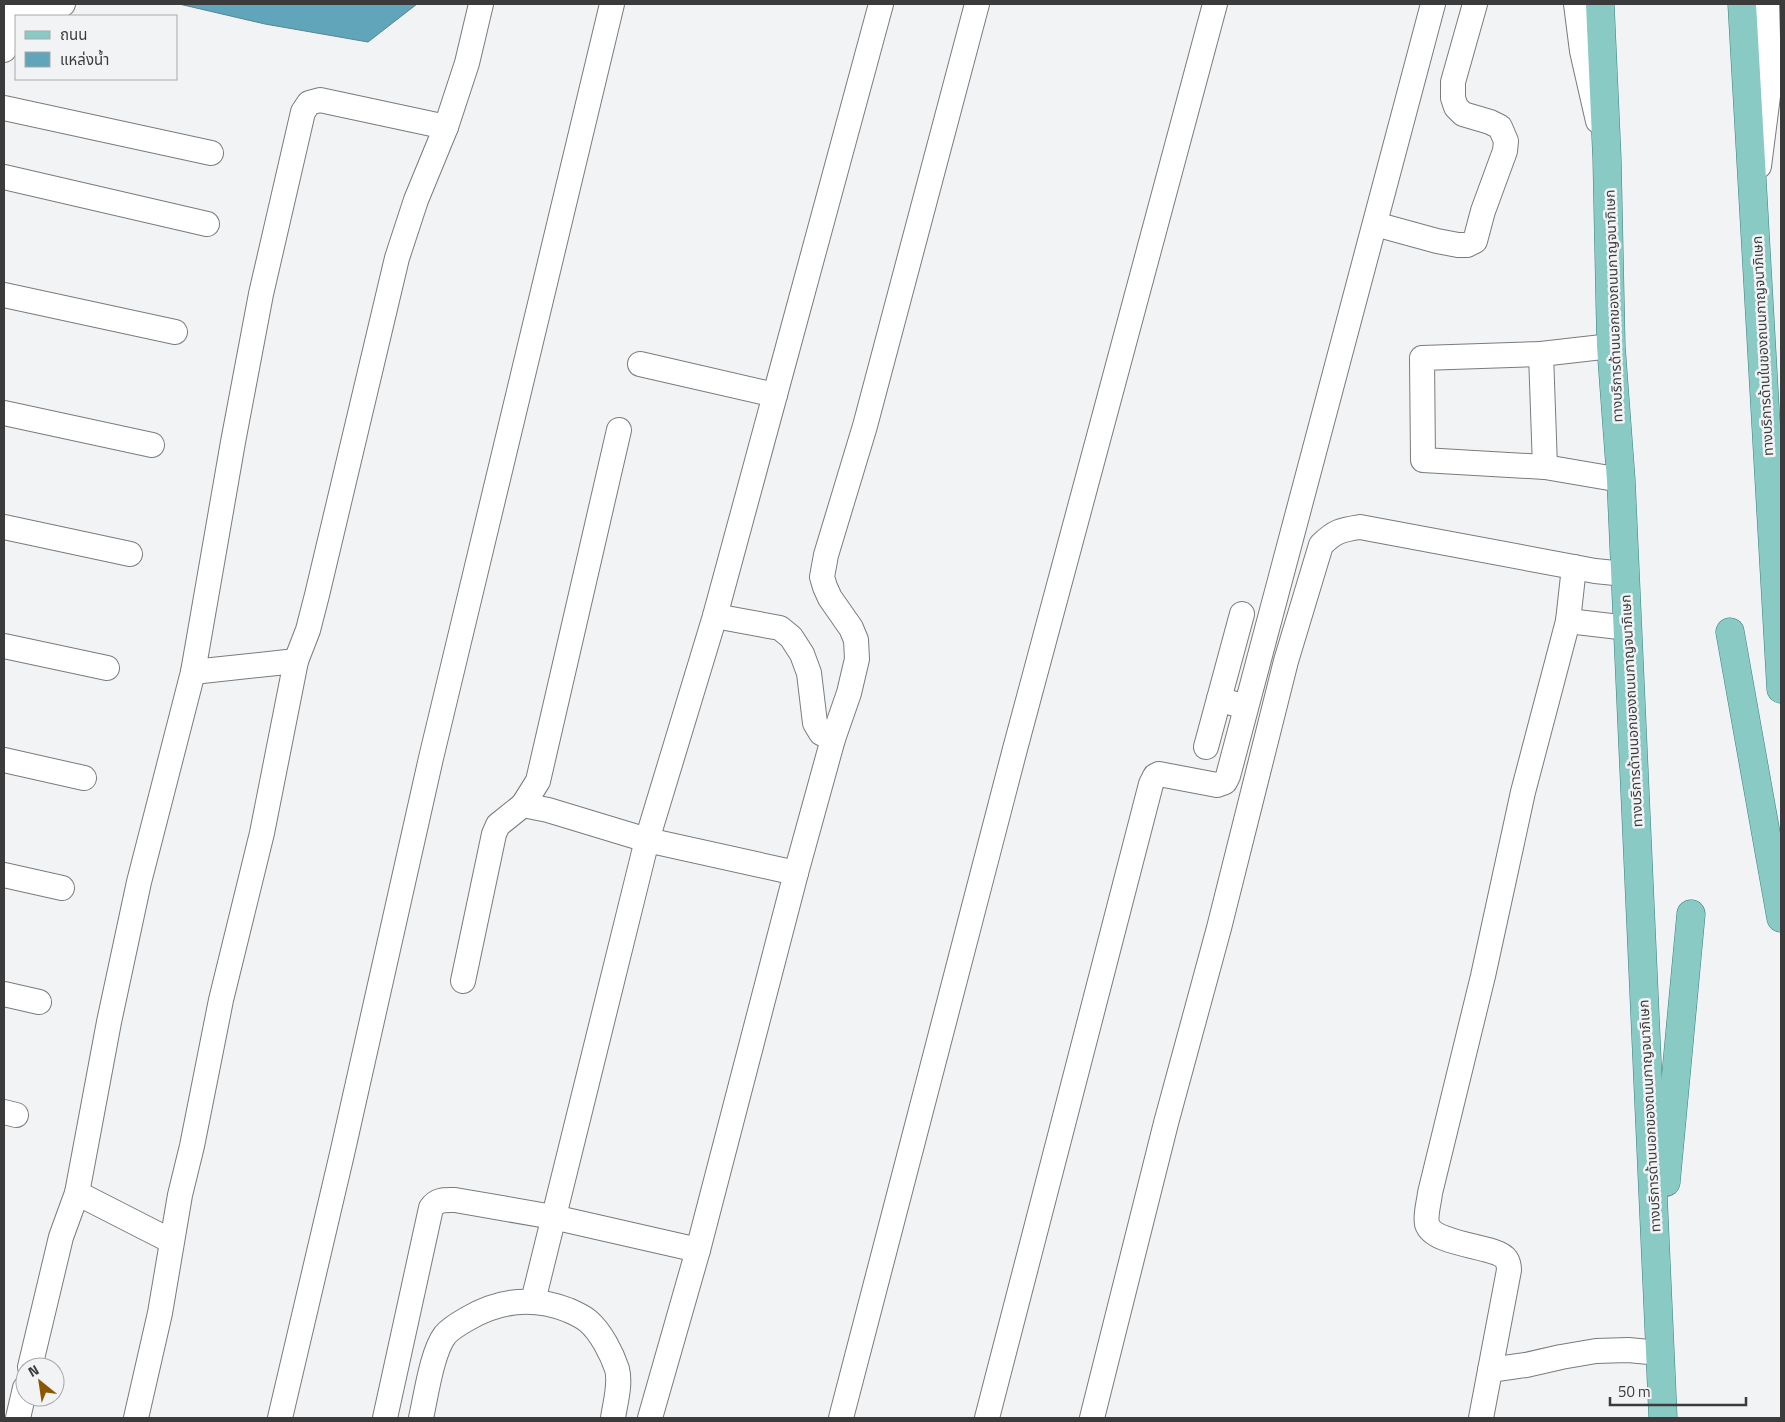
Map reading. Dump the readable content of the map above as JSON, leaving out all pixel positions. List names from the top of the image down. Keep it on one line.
{"streets":{"main road":["ทางบริการด้านนอกของถนนกาญจนาภิเษก","ทางบริการด้านในของถนนกาญจนาภิเษก"]},"legend":["ถนน","แหล่งน้ำ"],"scale_bar":"50 m","north":"top left"}
